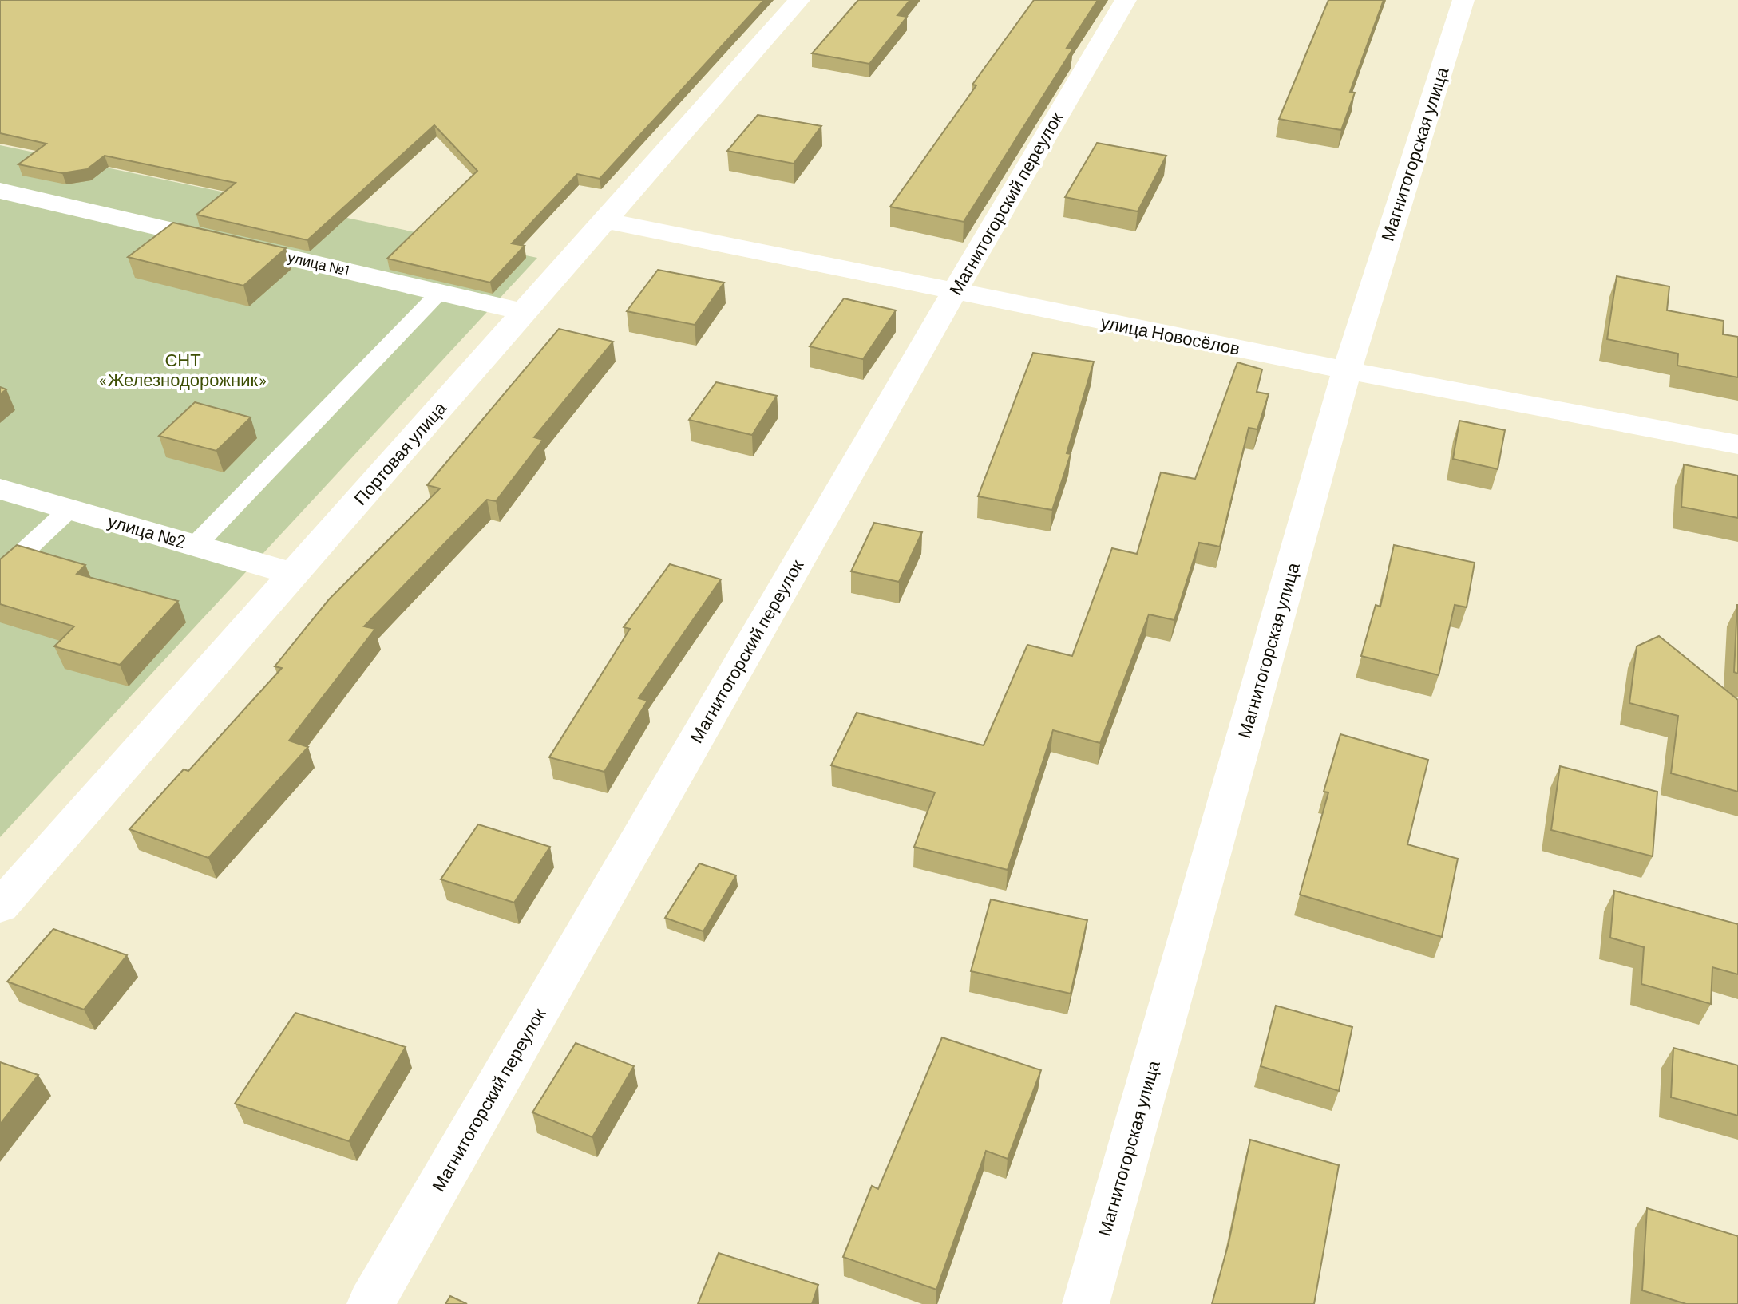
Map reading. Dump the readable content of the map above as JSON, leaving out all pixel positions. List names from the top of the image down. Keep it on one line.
{"streets":{"street":["Магнитогорская улица","Магнитогорский переулок","улица №1","улица Новосёлов","Портовая улица","улица №2"]},"crossings":[["Магнитогорская улица","улица Новосёлов"],["Магнитогорский переулок","улица Новосёлов"],["улица №1","Портовая улица"],["улица Новосёлов","Портовая улица"],["Портовая улица","улица №2"]],"parks":["СНТ «Железнодорожник»"]}
